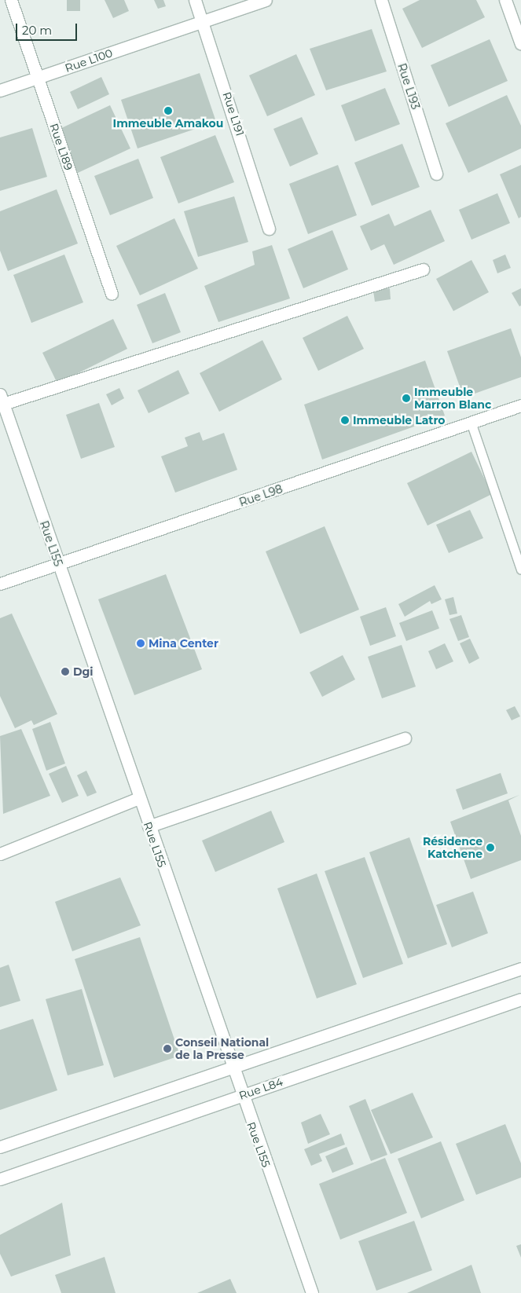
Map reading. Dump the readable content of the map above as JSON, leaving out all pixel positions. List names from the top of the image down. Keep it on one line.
{"streets":{"street":["Rue L100","Rue L193","Rue L191","Rue L189","Rue L98","Rue L155","Rue L84"]},"crossings":[["Rue L100","Rue L191"],["Rue L100","Rue L189"],["Rue L98","Rue L155"],["Rue L155","Rue L84"]],"places":["Immeuble Amakou","Immeuble Marron Blanc","Immeuble Latro","Mina Center","Dgi","Résidence Katchene","Conseil National de la Presse"],"scale_bar":"20 m"}
